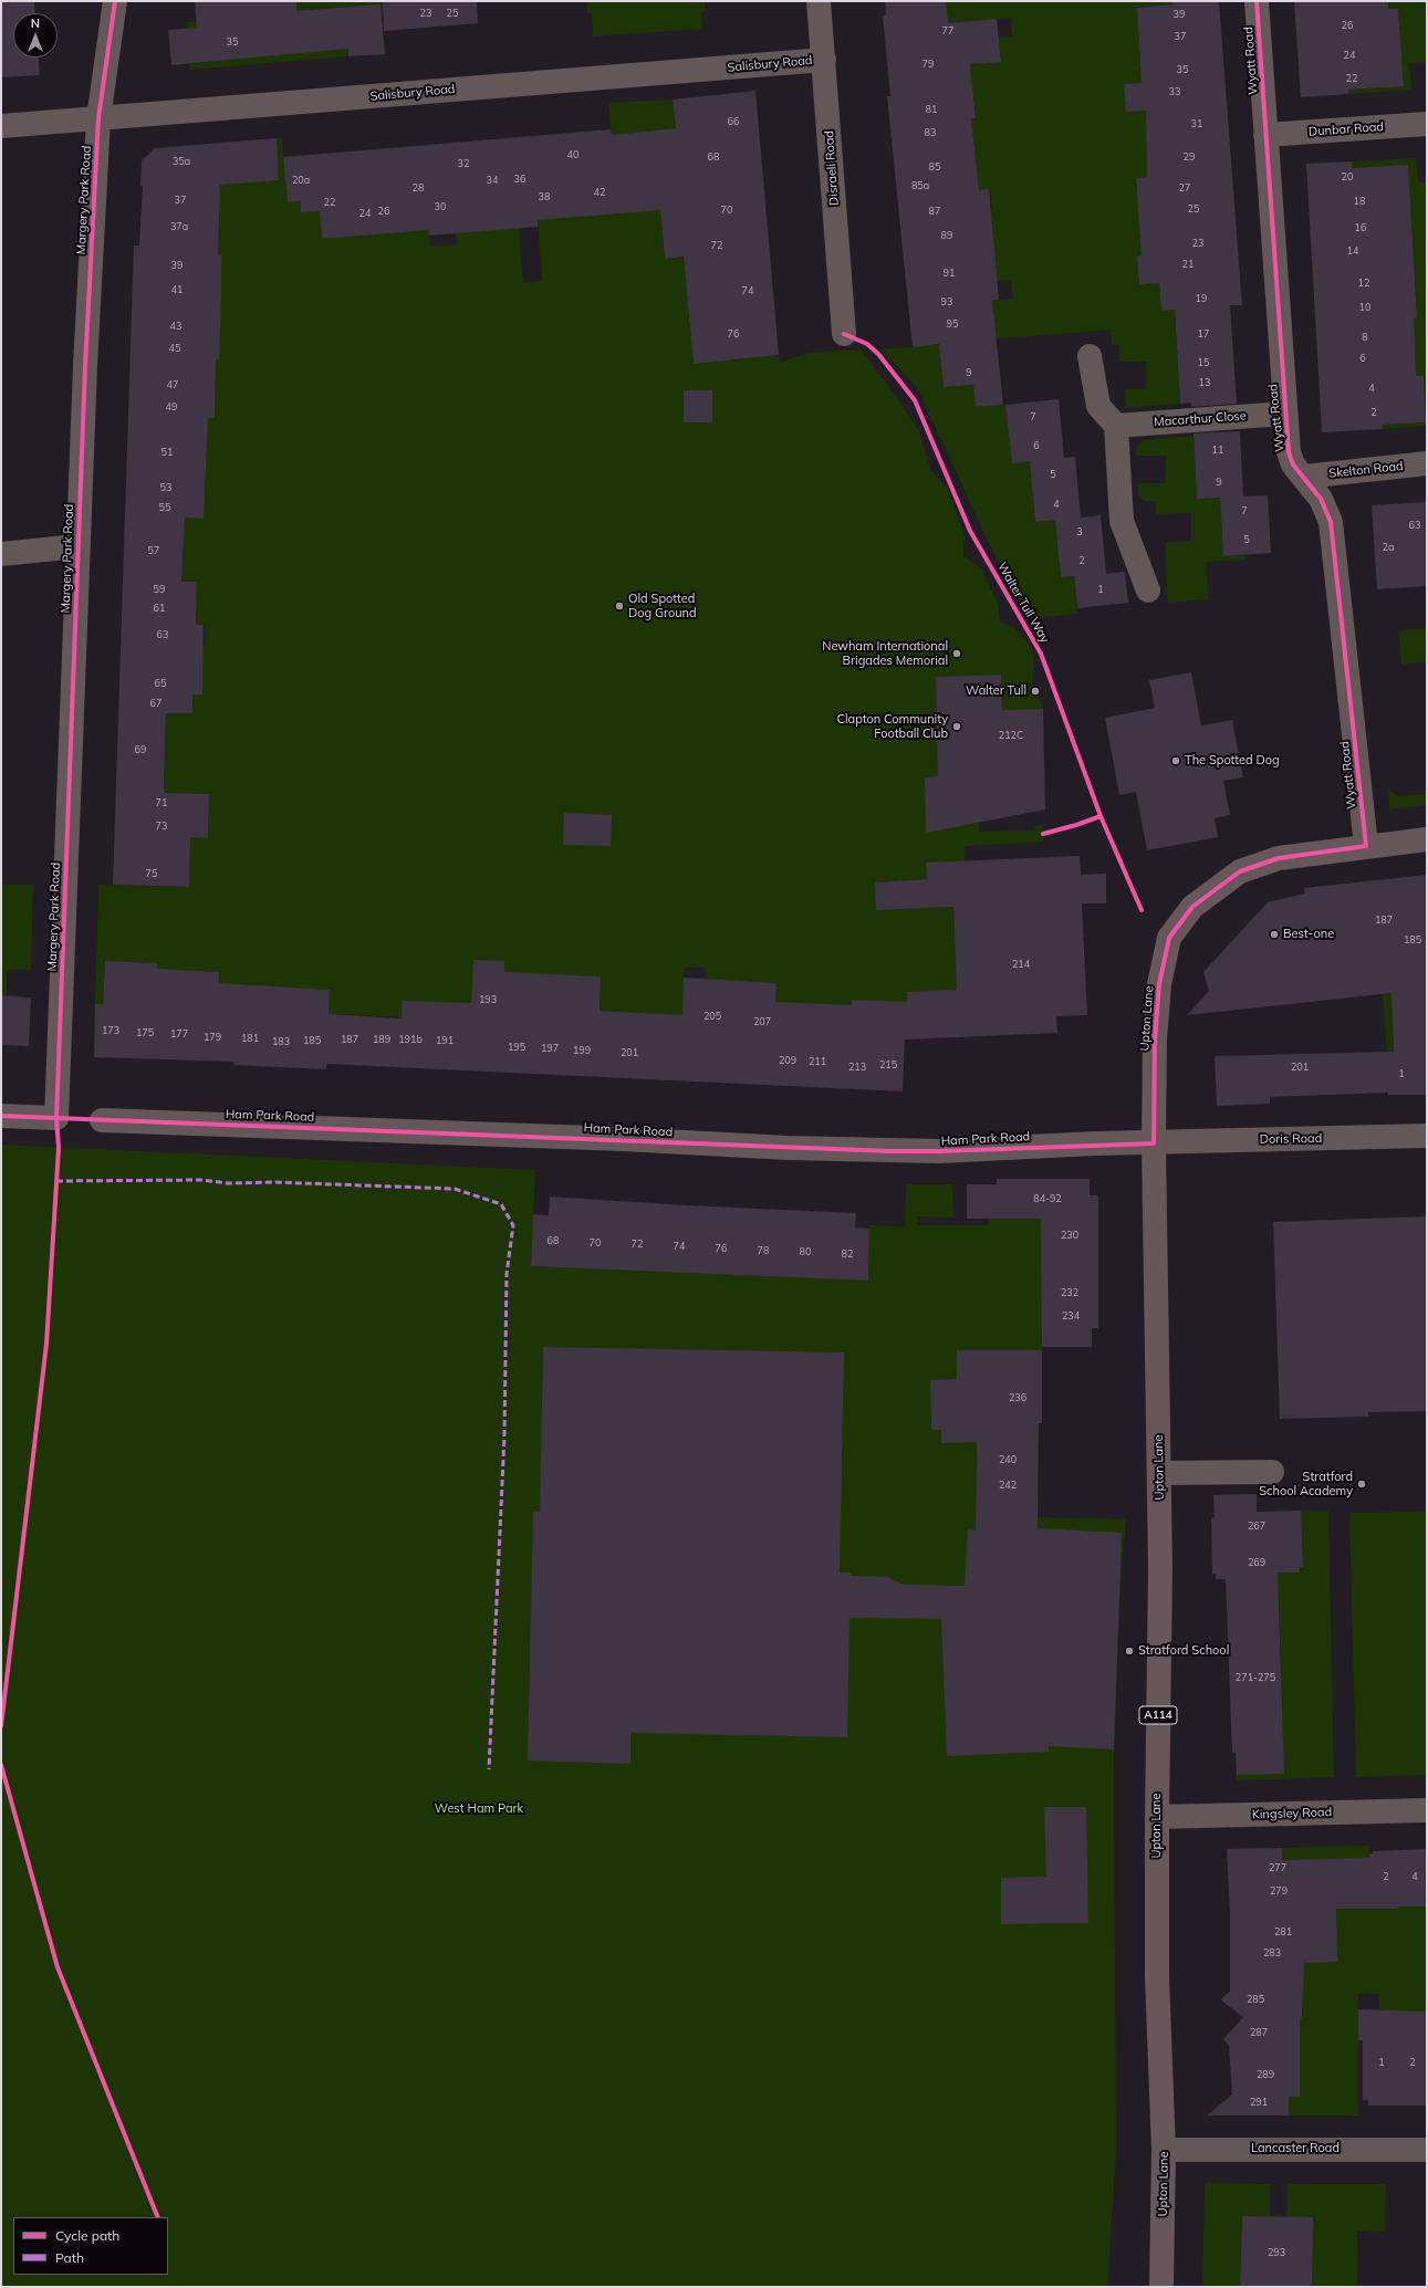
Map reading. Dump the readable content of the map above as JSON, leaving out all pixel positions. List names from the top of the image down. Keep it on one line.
{"streets":{"main road":["Upton Lane","A114"],"street":["Wyatt Road","Salisbury Road","Dunbar Road","Disraeli Road","Margery Park Road","Macarthur Close","Skelton Road","Ham Park Road","Doris Road","Kingsley Road","Lancaster Road"],"cycle path":["Walter Tull Way"]},"crossings":[["Wyatt Road","Dunbar Road"],["Wyatt Road","Macarthur Close"],["Wyatt Road","Skelton Road"],["Wyatt Road","Upton Lane"],["Salisbury Road","Disraeli Road"],["Salisbury Road","Margery Park Road"],["Upton Lane","Ham Park Road"],["Upton Lane","Doris Road"],["Upton Lane","Kingsley Road"],["Upton Lane","Lancaster Road"],["Ham Park Road","Doris Road"]],"parks":["West Ham Park"],"places":["Old Spotted Dog Ground","Newham International Brigades Memorial","Walter Tull","Clapton Community Football Club","The Spotted Dog","Best-one","Stratford School Academy","Stratford School"],"house_numbers":["23","25","39","26","77","37","35","24","79","35","22","33","81","66","31","83","40","68","29","35a","32","85","20","36","20a","34","85a","28","27","42","38","37","18","22","30","25","70","26","87","24","37a","16","89","23","72","14","21","39","91","12","41","74","19","93","10","95","43","76","17","8","45","6","15","9","13","47","4","49","2","7","6","11","51","5","9","53","4","55","7","63","3","5","2a","57","2","59","1","61","63","65","67","212C","69","71","73","75","187","185","214","193","205","207","173","175","177","179","181","187","189","191b","185","191","183","195","197","199","201","209","211","215","213","201","1","84-92","230","68","70","72","74","76","78","80","82","232","234","236","240","242","267","269","271-275","277","2","4","279","281","283","285","287","1","2","289","291","293"],"legend":["Cycle path","Path"],"north":"top"}
